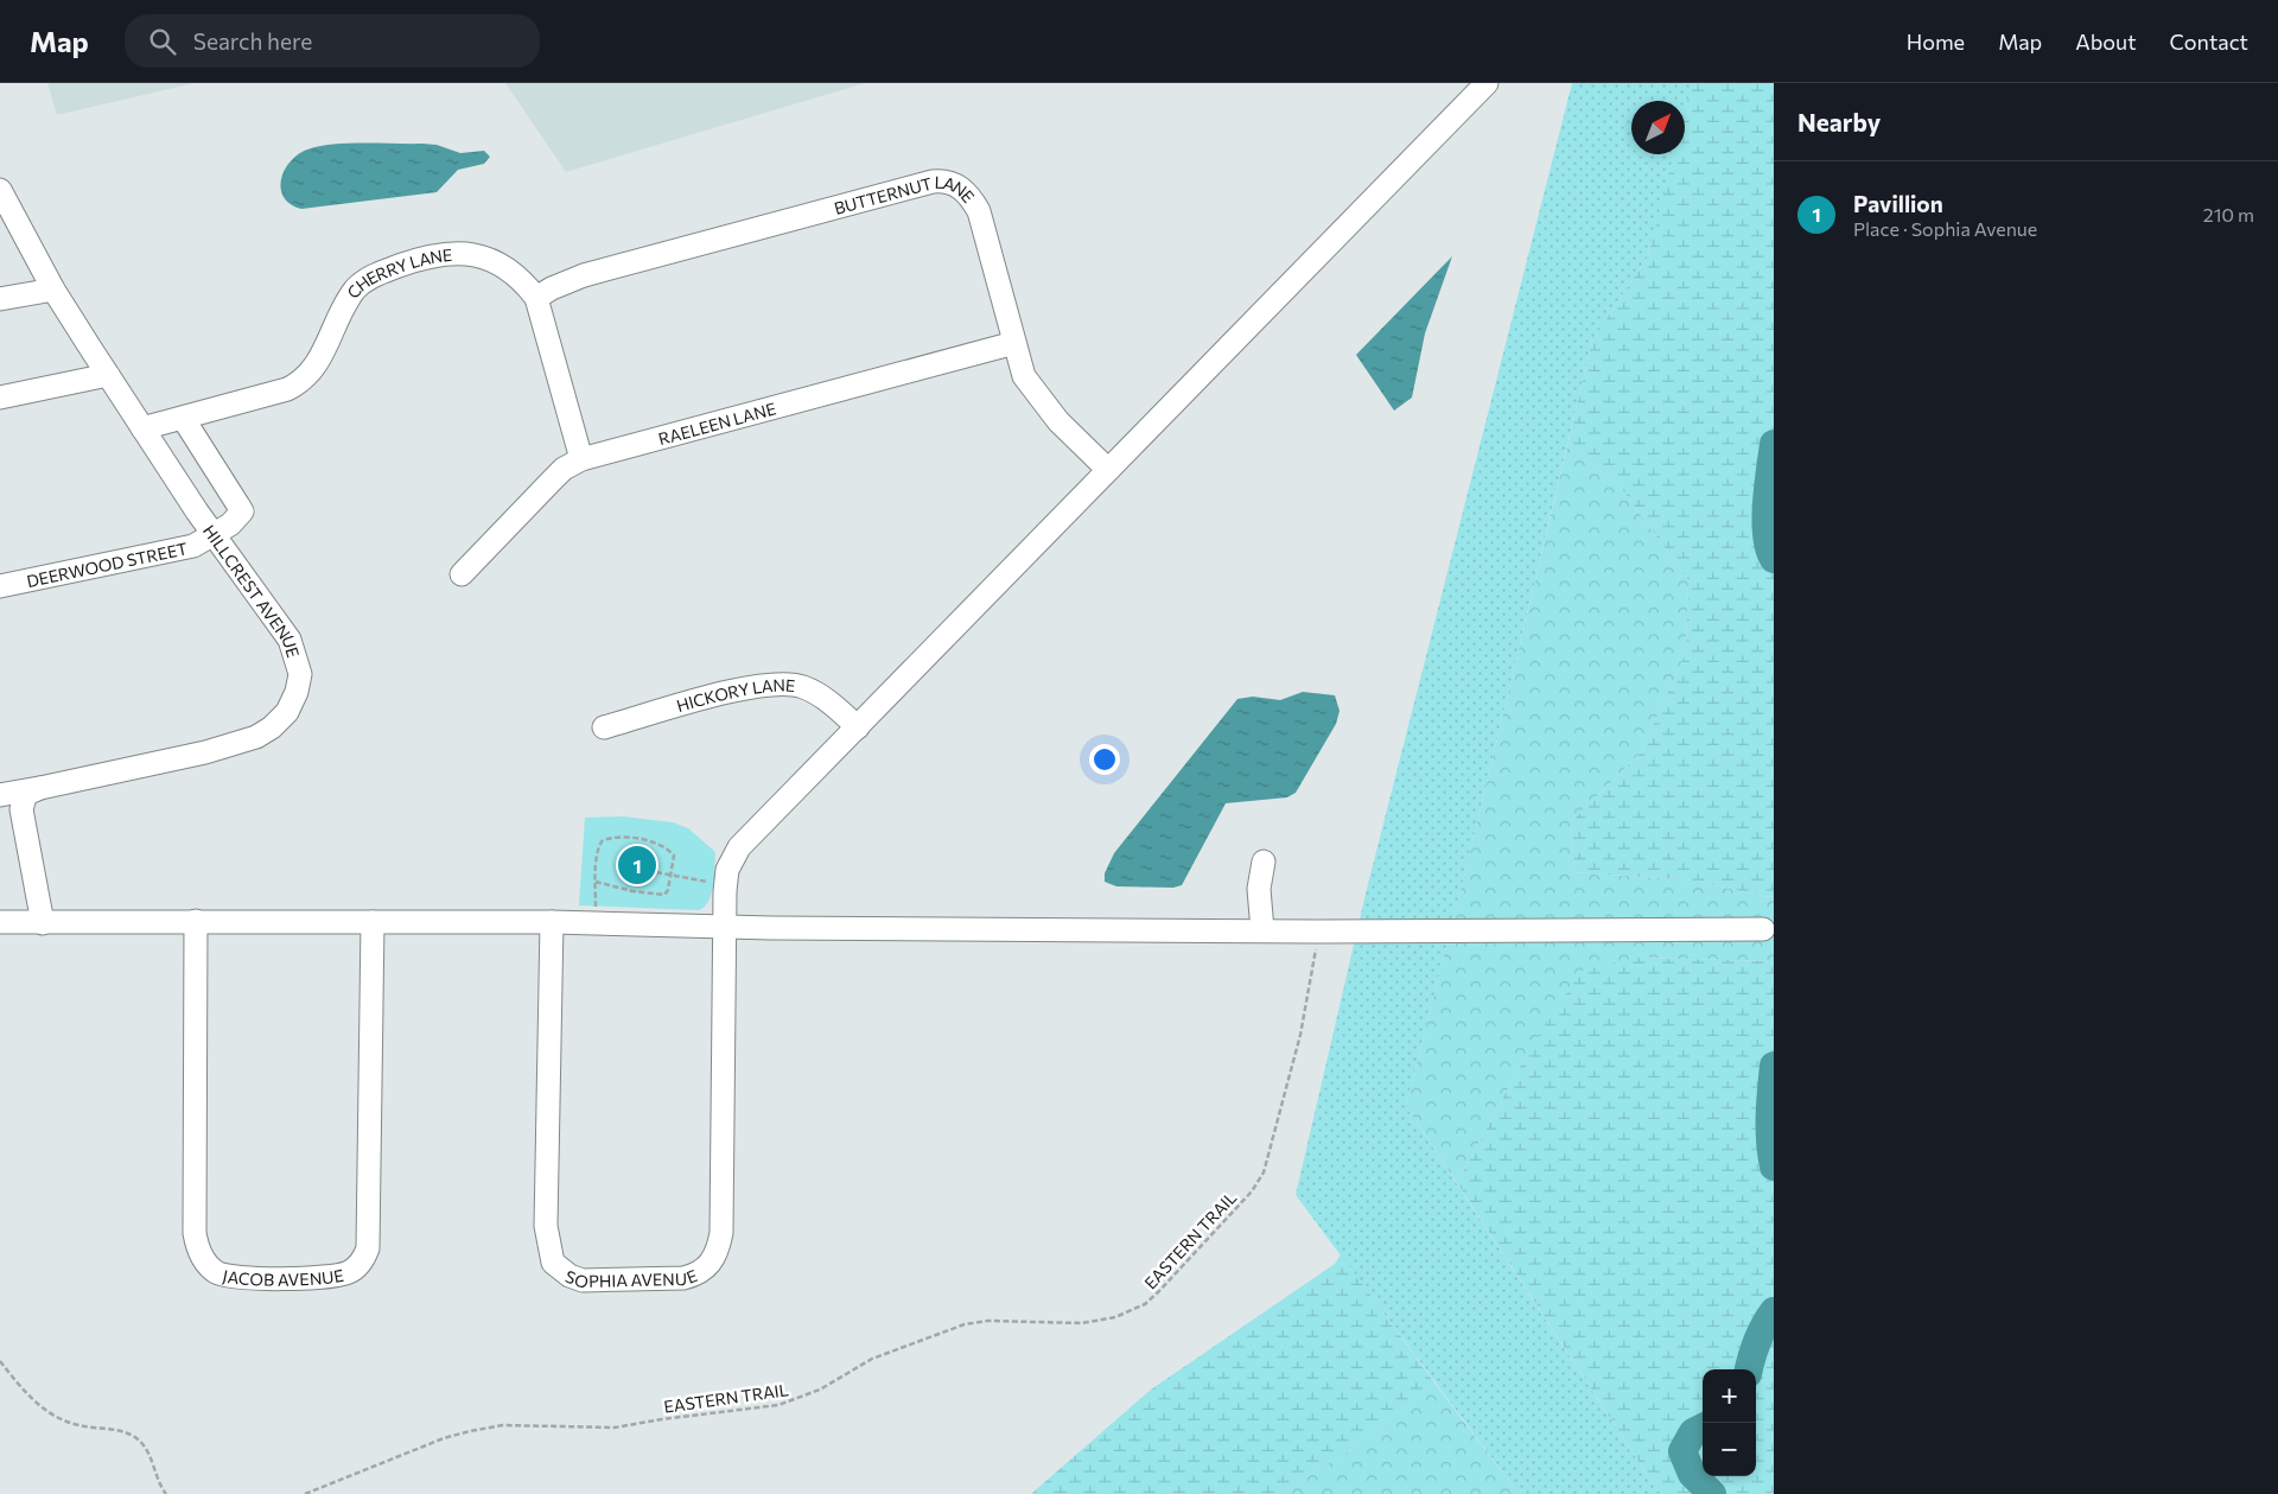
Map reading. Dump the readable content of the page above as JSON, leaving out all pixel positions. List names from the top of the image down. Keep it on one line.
{"streets":{"street":["BUTTERNUT LANE","CHERRY LANE","RAELEEN LANE","DEERWOOD STREET","HILLCREST AVENUE","HICKORY LANE","JACOB AVENUE","SOPHIA AVENUE"],"path":["EASTERN TRAIL"]},"crossings":[["BUTTERNUT LANE","CHERRY LANE"],["BUTTERNUT LANE","RAELEEN LANE"],["BUTTERNUT LANE","SOPHIA AVENUE"],["CHERRY LANE","RAELEEN LANE"],["CHERRY LANE","DEERWOOD STREET"],["CHERRY LANE","HILLCREST AVENUE"],["DEERWOOD STREET","HILLCREST AVENUE"],["HICKORY LANE","SOPHIA AVENUE"]],"north":"top right","page":{"header":"Map","search":"Search here","nav":["Home","Map","About","Contact"],"heading":"Nearby","list":[{"mark":"1","name":"Pavillion","note":"Place · Sophia Avenue","value":"210 m"}],"pins":"1","map_buttons":["+","−"]}}
